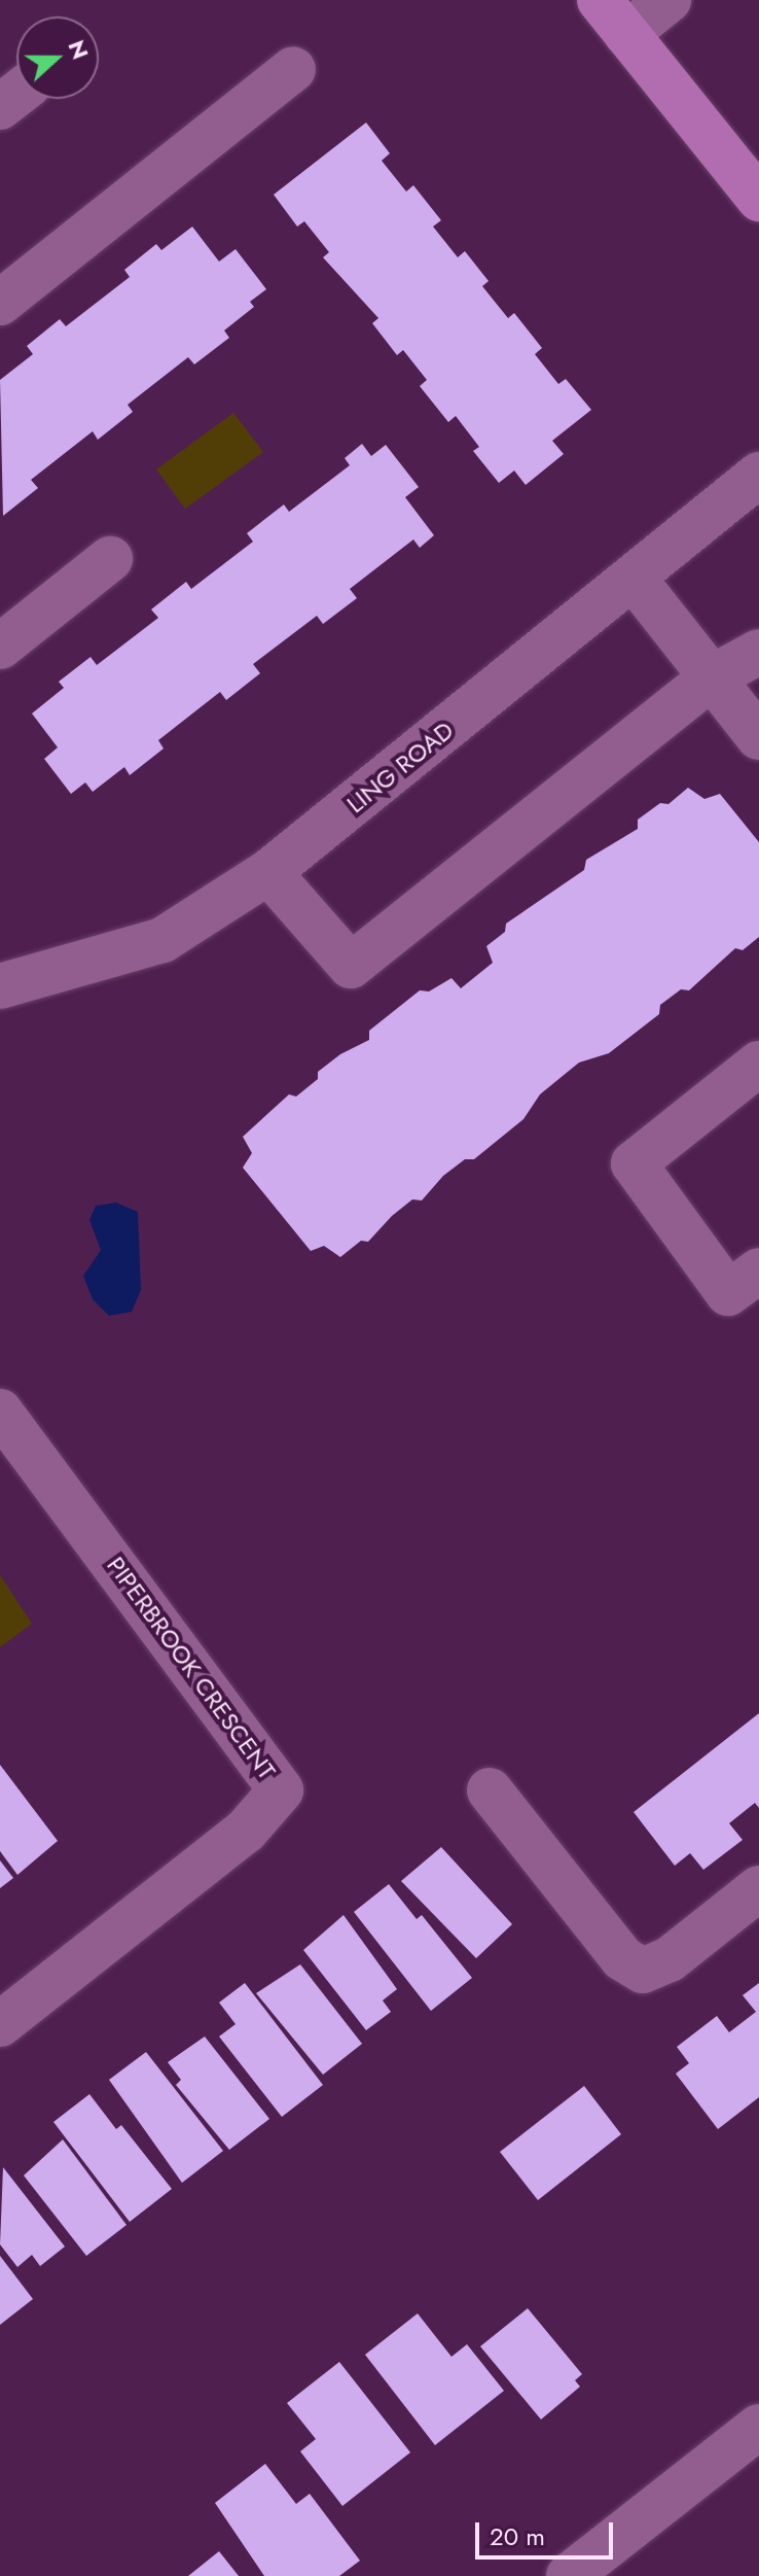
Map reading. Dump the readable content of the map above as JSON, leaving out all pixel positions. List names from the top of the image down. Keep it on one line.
{"streets":{"street":["LING ROAD","PIPERBROOK CRESCENT"]},"scale_bar":"20 m","north":"right"}
